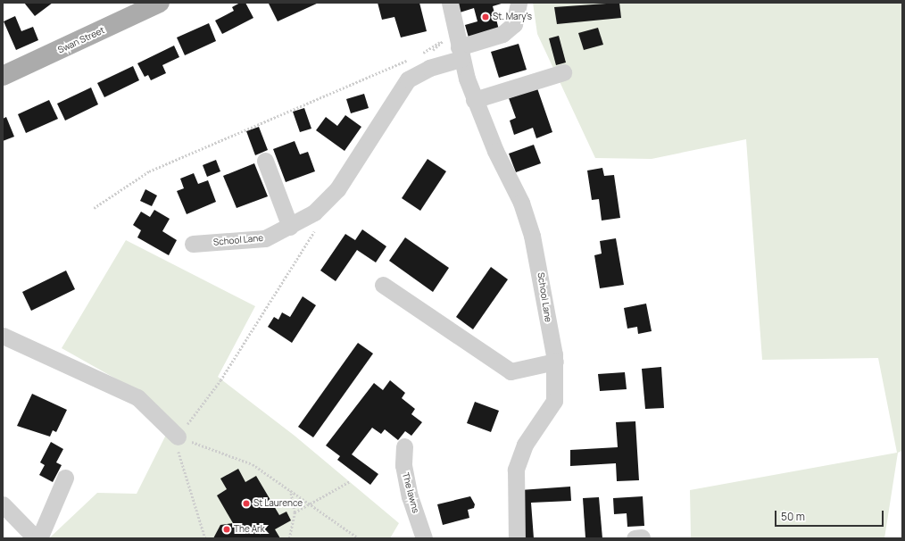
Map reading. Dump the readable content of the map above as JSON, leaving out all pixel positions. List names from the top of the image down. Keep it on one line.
{"streets":{"main road":["Swan Street"],"street":["School Lane","The lawns"]},"places":["St. Mary's","St Laurence","The Ark"],"scale_bar":"50 m"}
